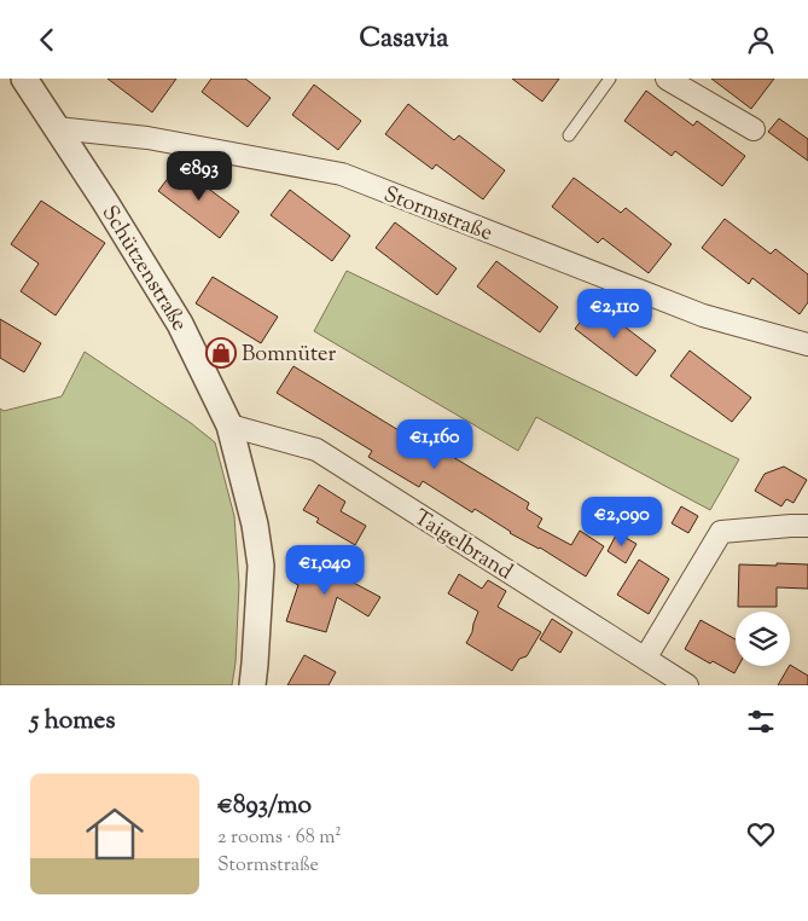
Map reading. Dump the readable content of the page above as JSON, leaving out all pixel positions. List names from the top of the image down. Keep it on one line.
{"streets":{"street":["Stormstraße","Schützenstraße","Taigelbrand"]},"crossings":[["Stormstraße","Schützenstraße"],["Schützenstraße","Taigelbrand"]],"places":{"shop":["Bomnüter"]},"page":{"header":"Casavia","price":["€893","€2,110","€1,160","€2,090","€1,040"],"heading":"5 homes","list":[{"name":"€893/mo","note":"2 rooms · 68 m² · Stormstraße"}]}}
